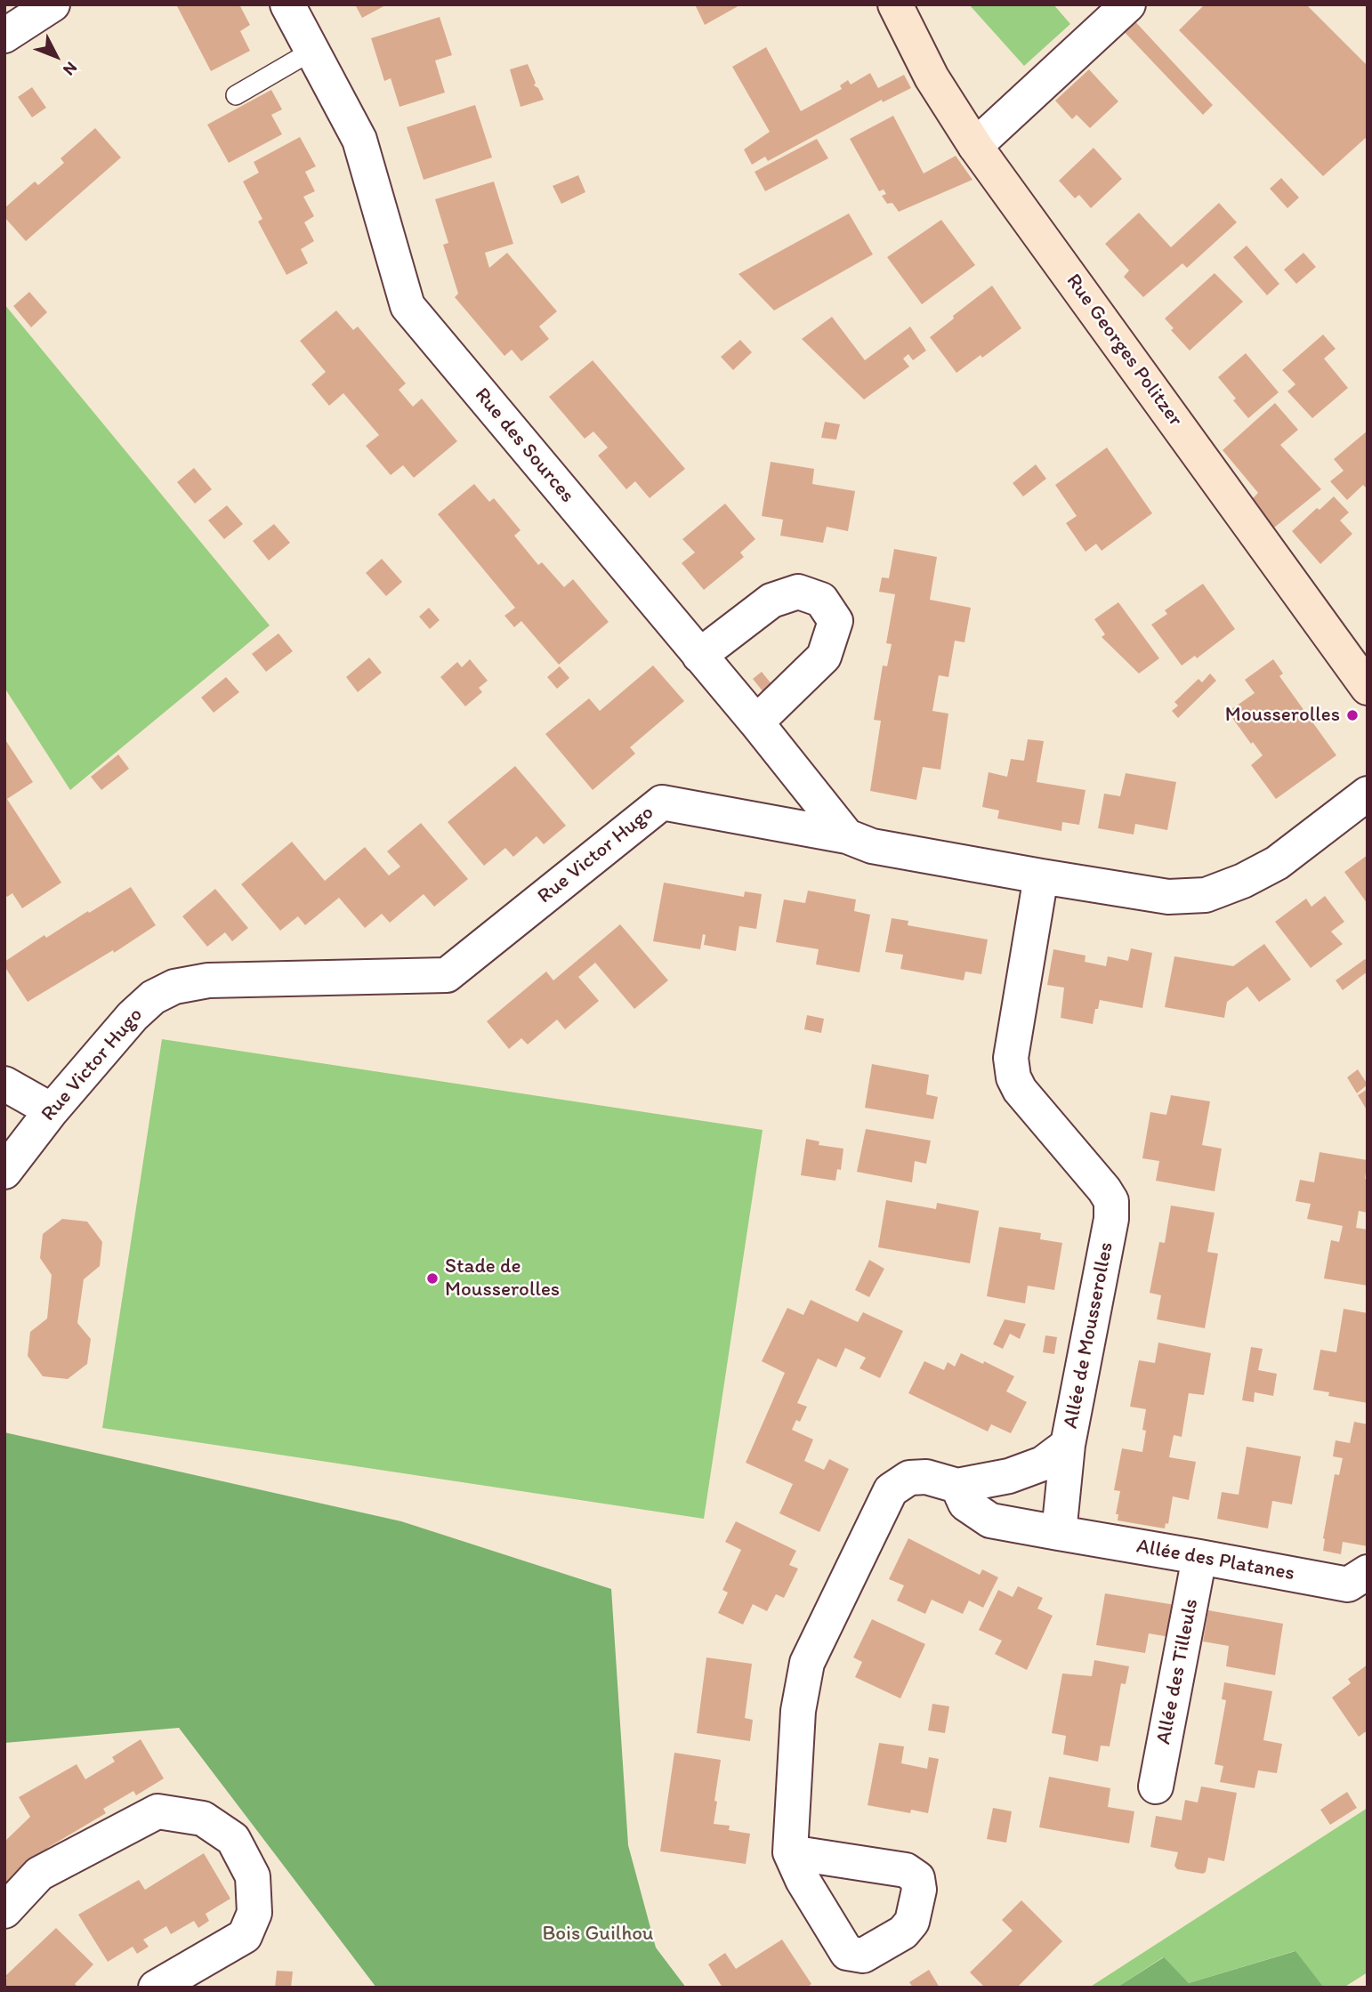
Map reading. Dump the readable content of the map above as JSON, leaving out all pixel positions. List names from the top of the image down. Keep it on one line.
{"streets":{"street":["Rue Georges Politzer","Rue des Sources","Rue Victor Hugo","Allée de Mousserolles","Allée des Platanes","Allée des Tilleuls"]},"crossings":[["Rue des Sources","Rue Victor Hugo"],["Rue Victor Hugo","Allée de Mousserolles"],["Allée de Mousserolles","Allée des Platanes"],["Allée des Platanes","Allée des Tilleuls"]],"parks":["Bois Guilhou"],"places":["Mousserolles","Stade de Mousserolles"],"north":"bottom right"}
